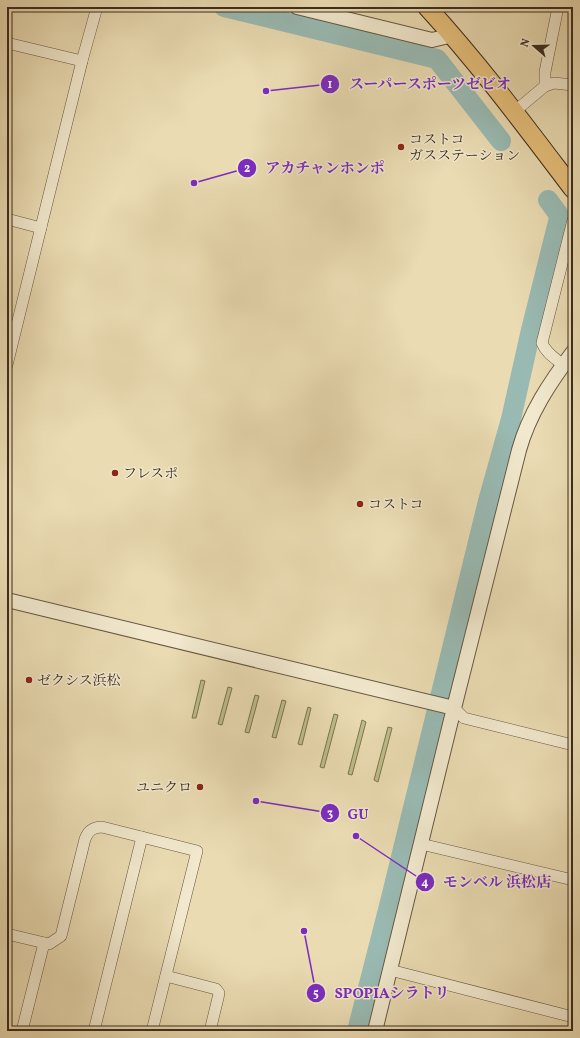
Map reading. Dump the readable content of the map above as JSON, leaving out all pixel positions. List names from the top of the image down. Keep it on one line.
{"places":["スーパースポーツゼビオ","コストコ ガスステーション","アカチャンホンポ","フレスポ","コストコ","ゼクシス浜松","ユニクロ","GU","モンベル 浜松店","SPOPIAシラトリ"],"north":"left"}
